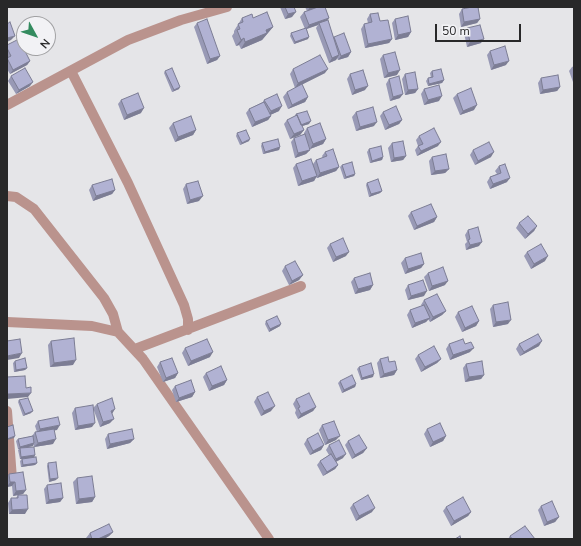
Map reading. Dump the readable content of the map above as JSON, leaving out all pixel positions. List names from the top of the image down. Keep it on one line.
{"scale_bar":"50 m","north":"bottom right"}
